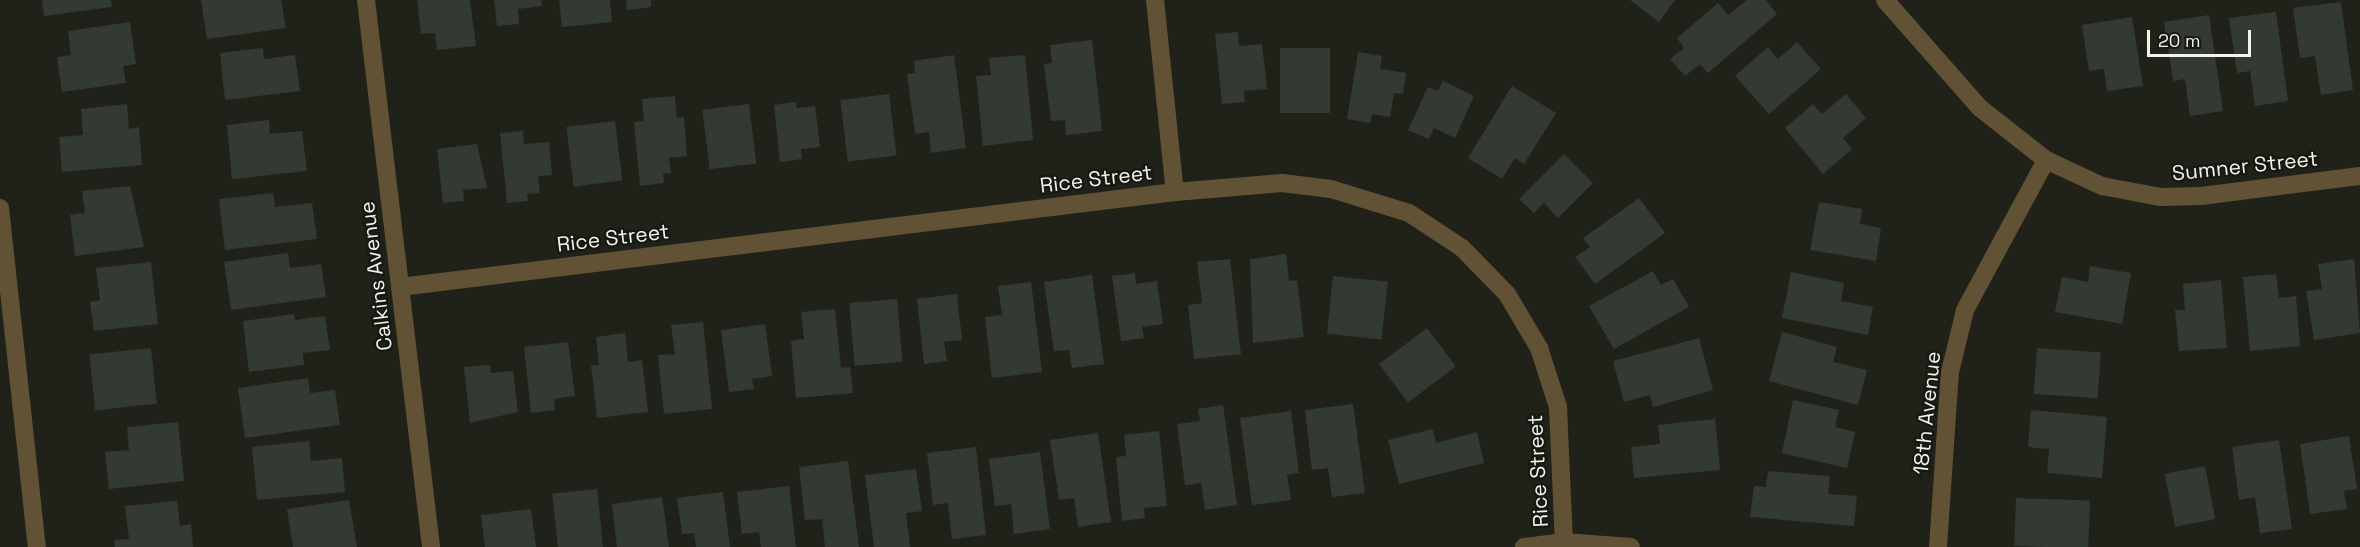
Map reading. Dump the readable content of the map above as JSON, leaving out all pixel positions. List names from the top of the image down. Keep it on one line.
{"streets":{"street":["Sumner Street","Rice Street","Calkins Avenue","18th Avenue"]},"crossings":[["Sumner Street","18th Avenue"],["Rice Street","Calkins Avenue"]],"scale_bar":"20 m"}
